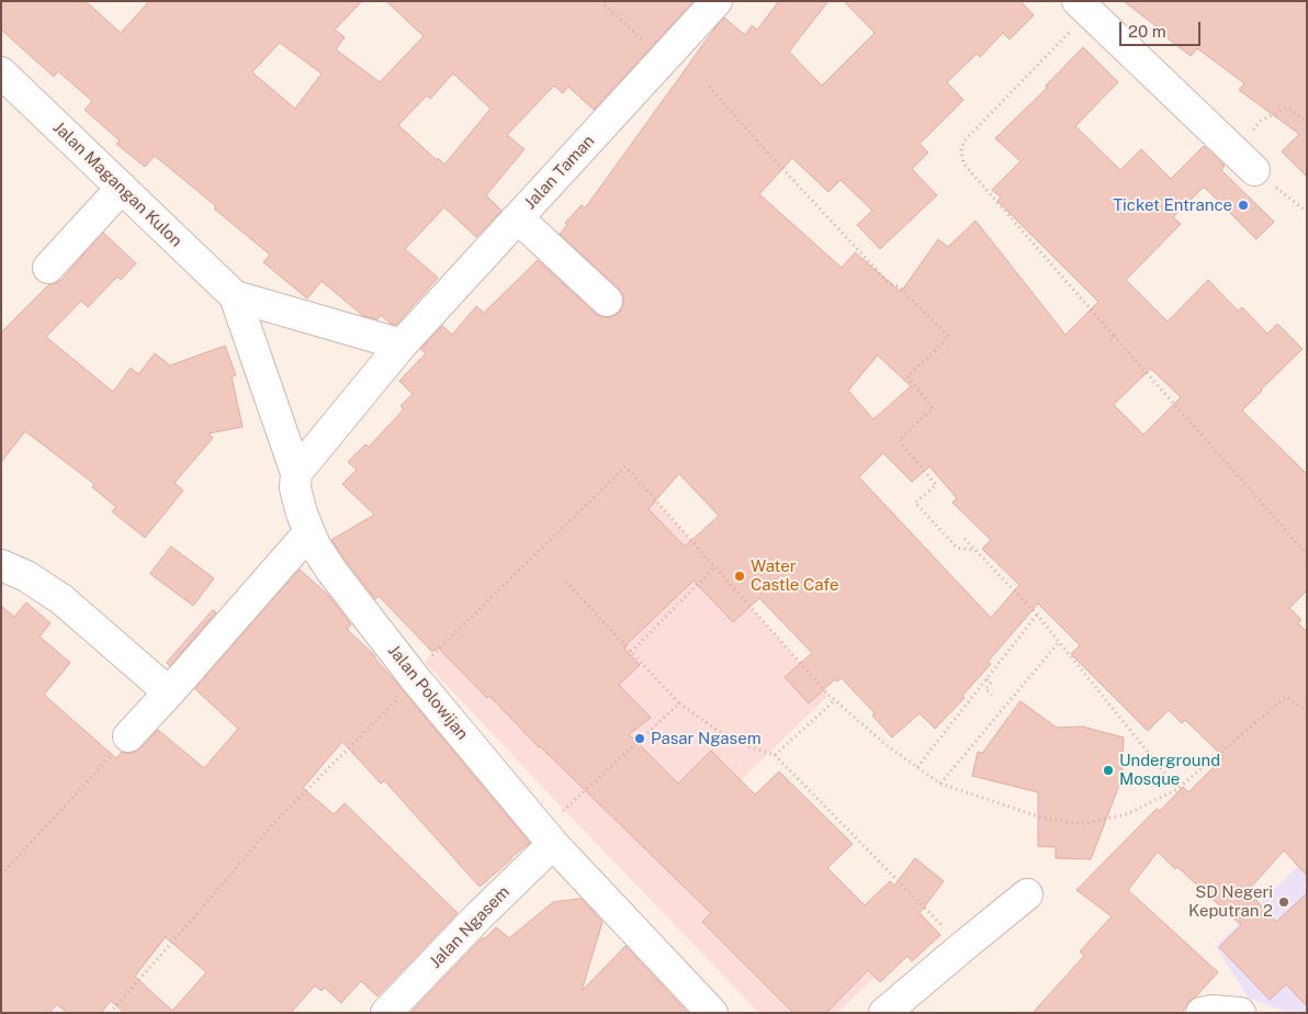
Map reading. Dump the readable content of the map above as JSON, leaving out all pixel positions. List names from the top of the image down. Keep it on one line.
{"streets":{"street":["Jalan Taman","Jalan Magangan Kulon","Jalan Polowijan","Jalan Ngasem"]},"crossings":[["Jalan Taman","Jalan Magangan Kulon"],["Jalan Magangan Kulon","Jalan Polowijan"],["Jalan Polowijan","Jalan Ngasem"]],"places":["Ticket Entrance","Water Castle Cafe","Pasar Ngasem","Underground Mosque","SD Negeri Keputran 2"],"scale_bar":"20 m"}
